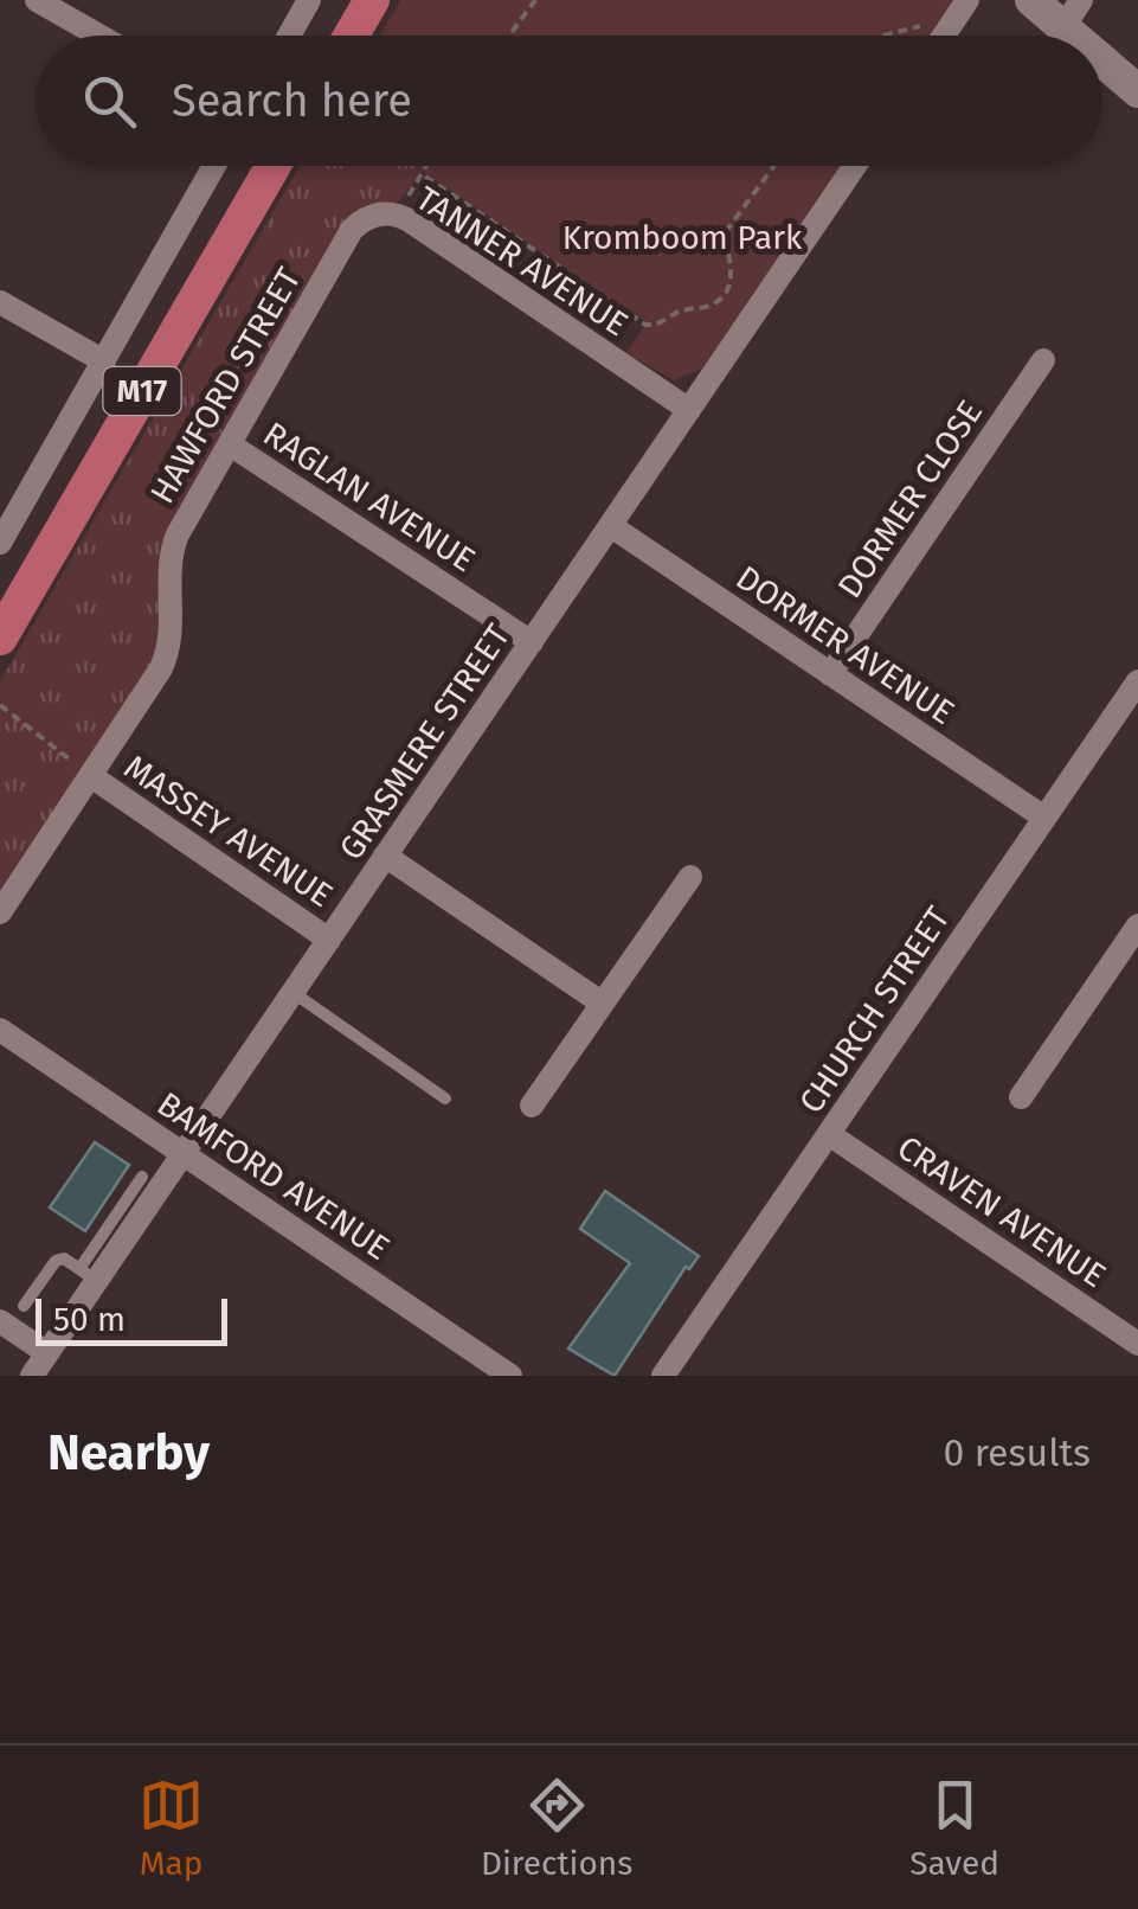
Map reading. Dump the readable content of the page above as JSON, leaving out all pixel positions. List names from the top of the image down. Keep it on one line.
{"streets":{"main road":["M17"],"street":["TANNER AVENUE","HAWFORD STREET","RAGLAN AVENUE","DORMER CLOSE","DORMER AVENUE","GRASMERE STREET","MASSEY AVENUE","CHURCH STREET","BAMFORD AVENUE","CRAVEN AVENUE"]},"crossings":[["TANNER AVENUE","HAWFORD STREET"],["TANNER AVENUE","GRASMERE STREET"],["HAWFORD STREET","RAGLAN AVENUE"],["HAWFORD STREET","MASSEY AVENUE"],["RAGLAN AVENUE","GRASMERE STREET"],["DORMER CLOSE","DORMER AVENUE"],["DORMER AVENUE","GRASMERE STREET"],["DORMER AVENUE","CHURCH STREET"],["GRASMERE STREET","MASSEY AVENUE"],["GRASMERE STREET","BAMFORD AVENUE"],["CHURCH STREET","CRAVEN AVENUE"]],"parks":["Kromboom Park"],"scale_bar":"50 m","page":{"search":"Search here","scale":"50 m","heading":["Nearby","0 results"],"nav":["Map","Directions","Saved"]}}
